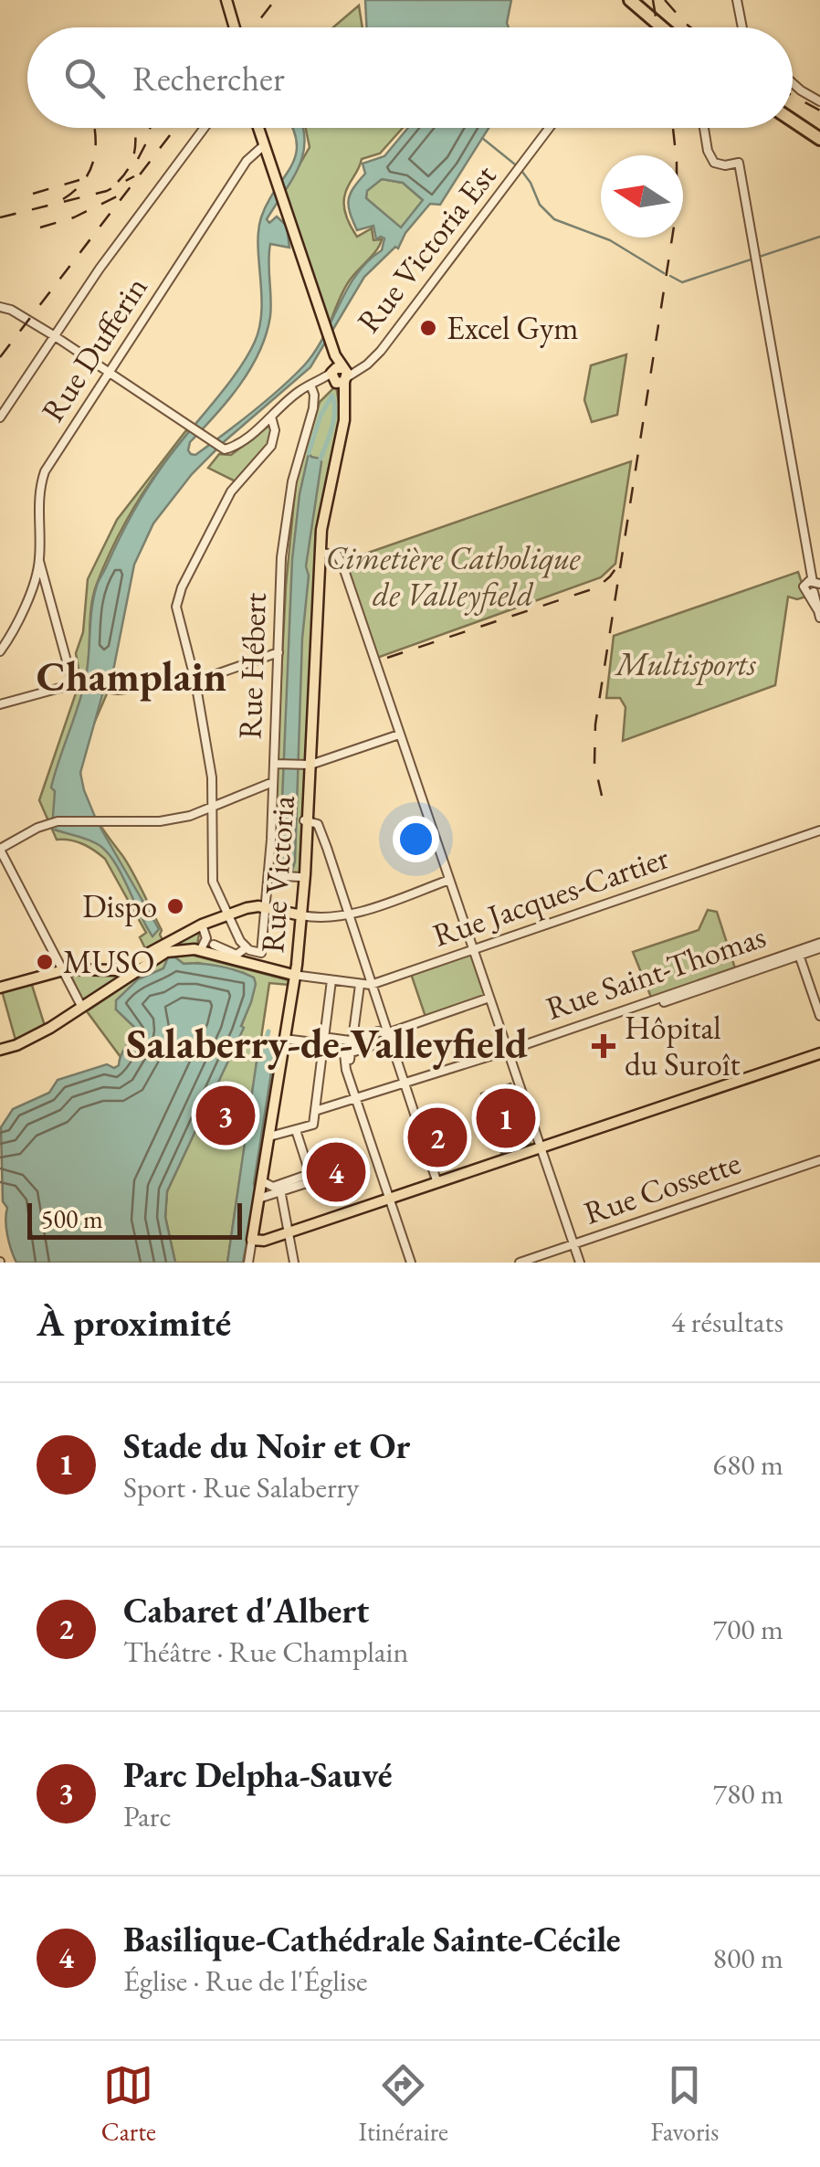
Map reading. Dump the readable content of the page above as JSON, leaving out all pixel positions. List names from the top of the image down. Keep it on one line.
{"streets":{"main road":["Rue Victoria"],"street":["Rue Victoria Est","Rue Dufferin","Rue Hébert","Rue Jacques-Cartier","Rue Saint-Thomas","Rue Cossette"]},"crossings":[["Rue Victoria Est","Rue Dufferin"],["Rue Victoria Est","Rue Hébert"],["Rue Victoria Est","Rue Victoria"],["Rue Victoria","Rue Jacques-Cartier"]],"districts":["Champlain","Salaberry-de-Valleyfield"],"parks":["Cimetière Catholique de Valleyfield","Multisports"],"places":{"other":["Excel Gym","Dispo","MUSO"],"health":["Hôpital du Suroît"]},"scale_bar":"500 m","north":"left","page":{"search":"Rechercher","pins":["3","1","2","4"],"scale":"500 m","heading":["À proximité","4 résultats"],"list":[{"mark":"1","name":"Stade du Noir et Or","note":"Sport · Rue Salaberry","value":"680 m"},{"mark":"2","name":"Cabaret d'Albert","note":"Théâtre · Rue Champlain","value":"700 m"},{"mark":"3","name":"Parc Delpha-Sauvé","note":"Parc","value":"780 m"},{"mark":"4","name":"Basilique-Cathédrale Sainte-Cécile","note":"Église · Rue de l'Église","value":"800 m"}],"nav":["Carte","Itinéraire","Favoris"]}}
